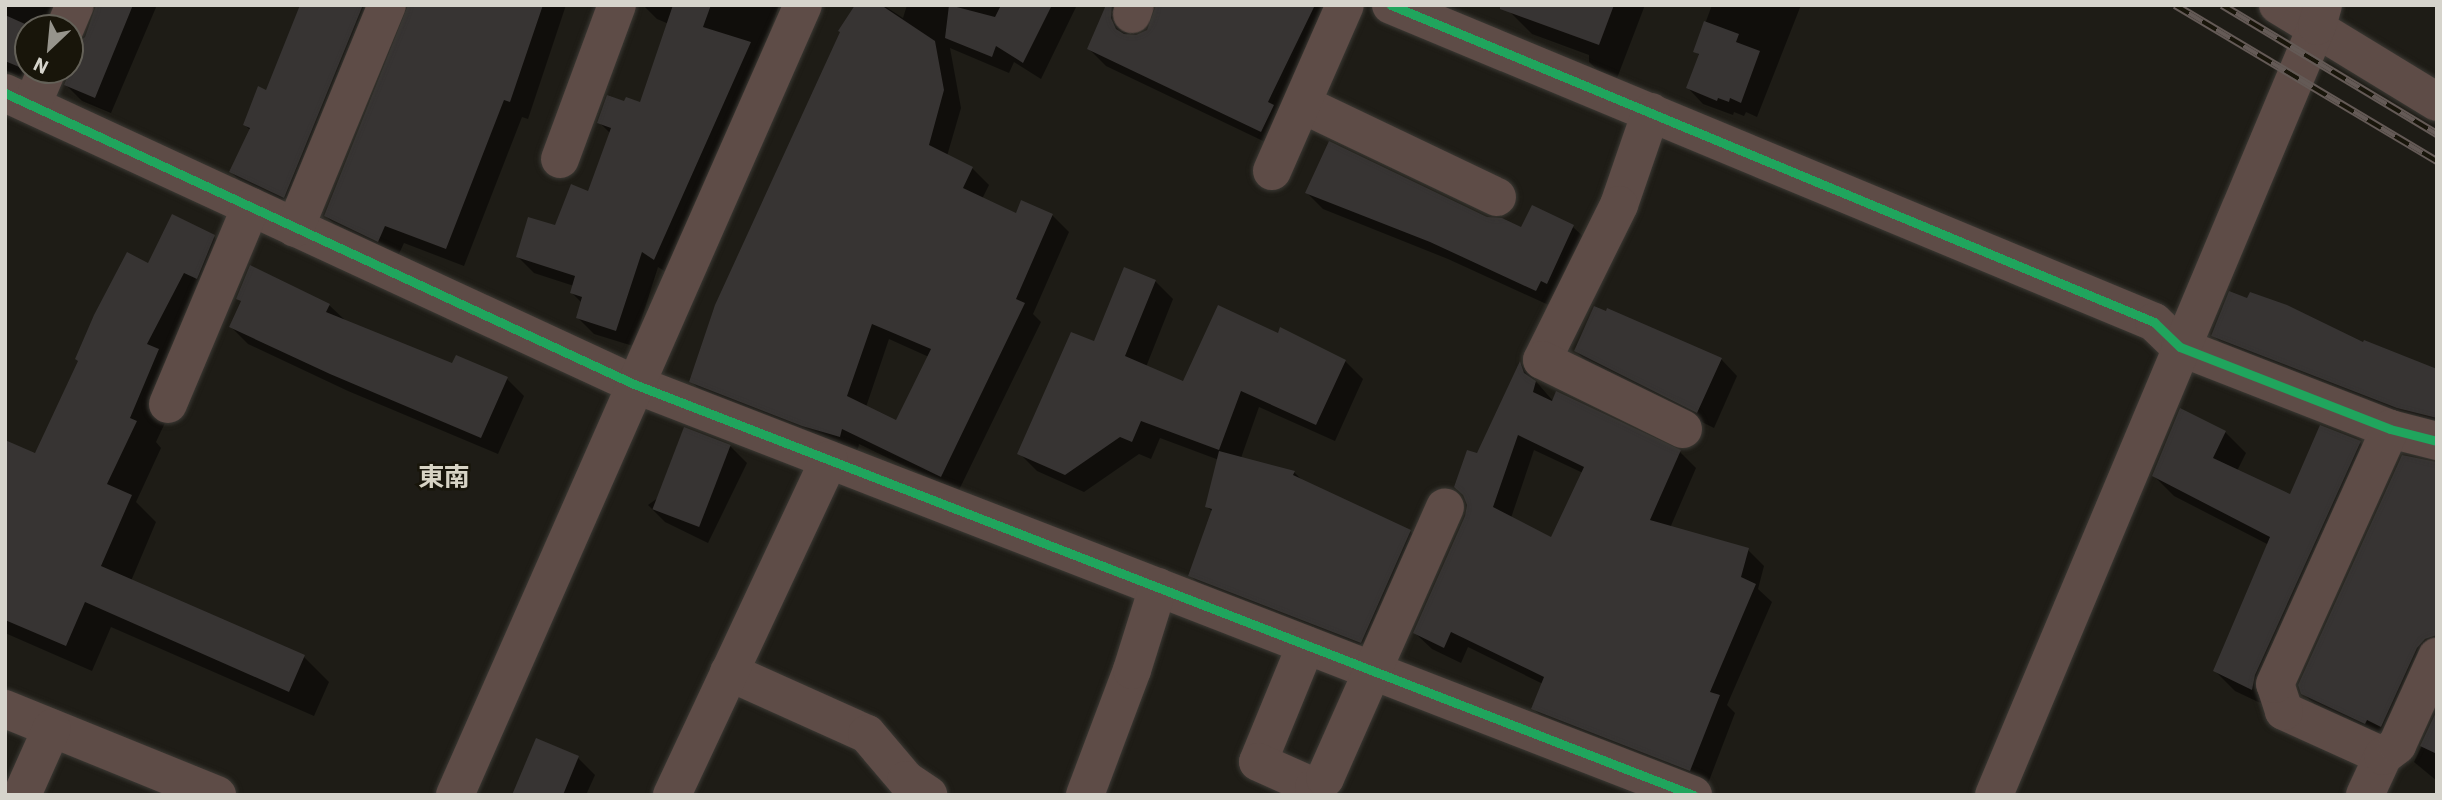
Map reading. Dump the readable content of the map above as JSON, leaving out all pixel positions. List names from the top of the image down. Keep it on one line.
{"districts":["東南"],"north":"bottom left"}
